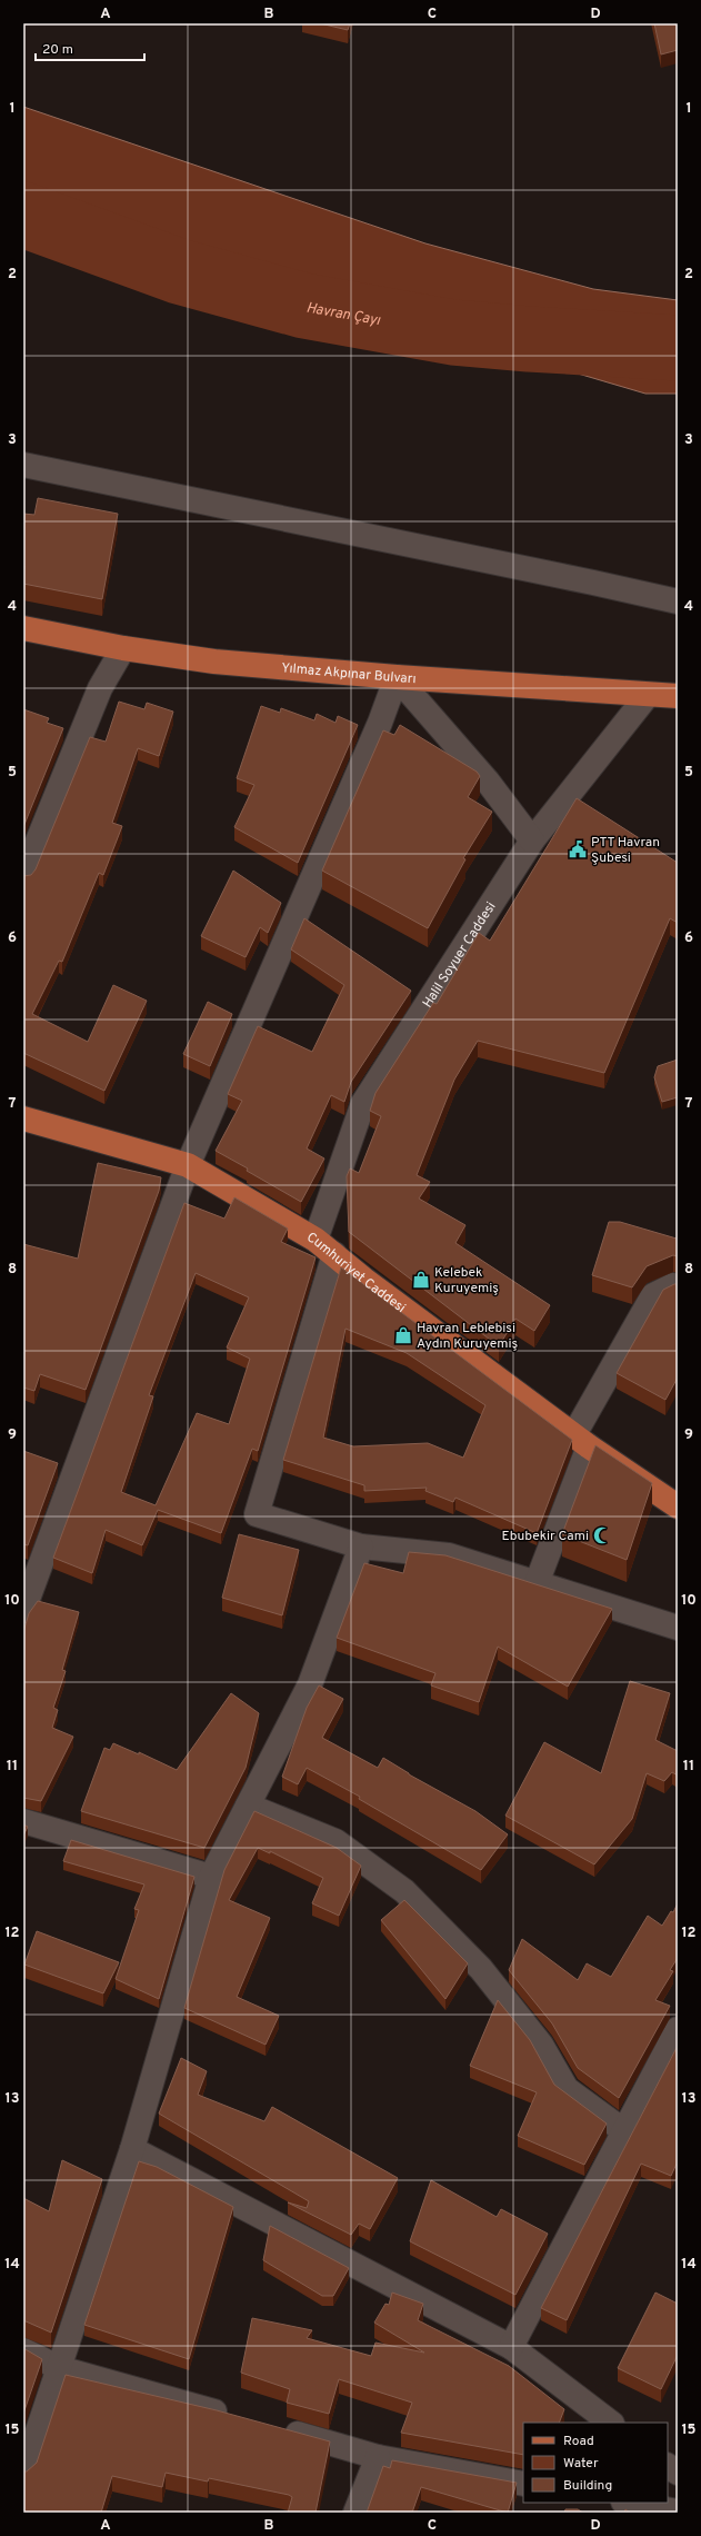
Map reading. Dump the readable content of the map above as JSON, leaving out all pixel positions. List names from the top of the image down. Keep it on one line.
{"streets":{"main road":["Yılmaz Akpınar Bulvarı","Cumhuriyet Caddesi"],"street":["Halil Soyuer Caddesi"]},"crossings":[["Yılmaz Akpınar Bulvarı","Halil Soyuer Caddesi"],["Halil Soyuer Caddesi","Cumhuriyet Caddesi"]],"water":["Havran Çayı"],"places":{"public building":["PTT Havran Şubesi"],"shop":["Kelebek Kuruyemiş","Havran Leblebisi Aydın Kuruyemiş"],"mosque":["Ebubekir Cami"]},"legend":["Road","Water","Building"],"scale_bar":"20 m","grid":{"columns":["A","B","C","D"],"rows":["1","2","3","4","5","6","7","8","9","10","11","12","13","14","15"]}}
